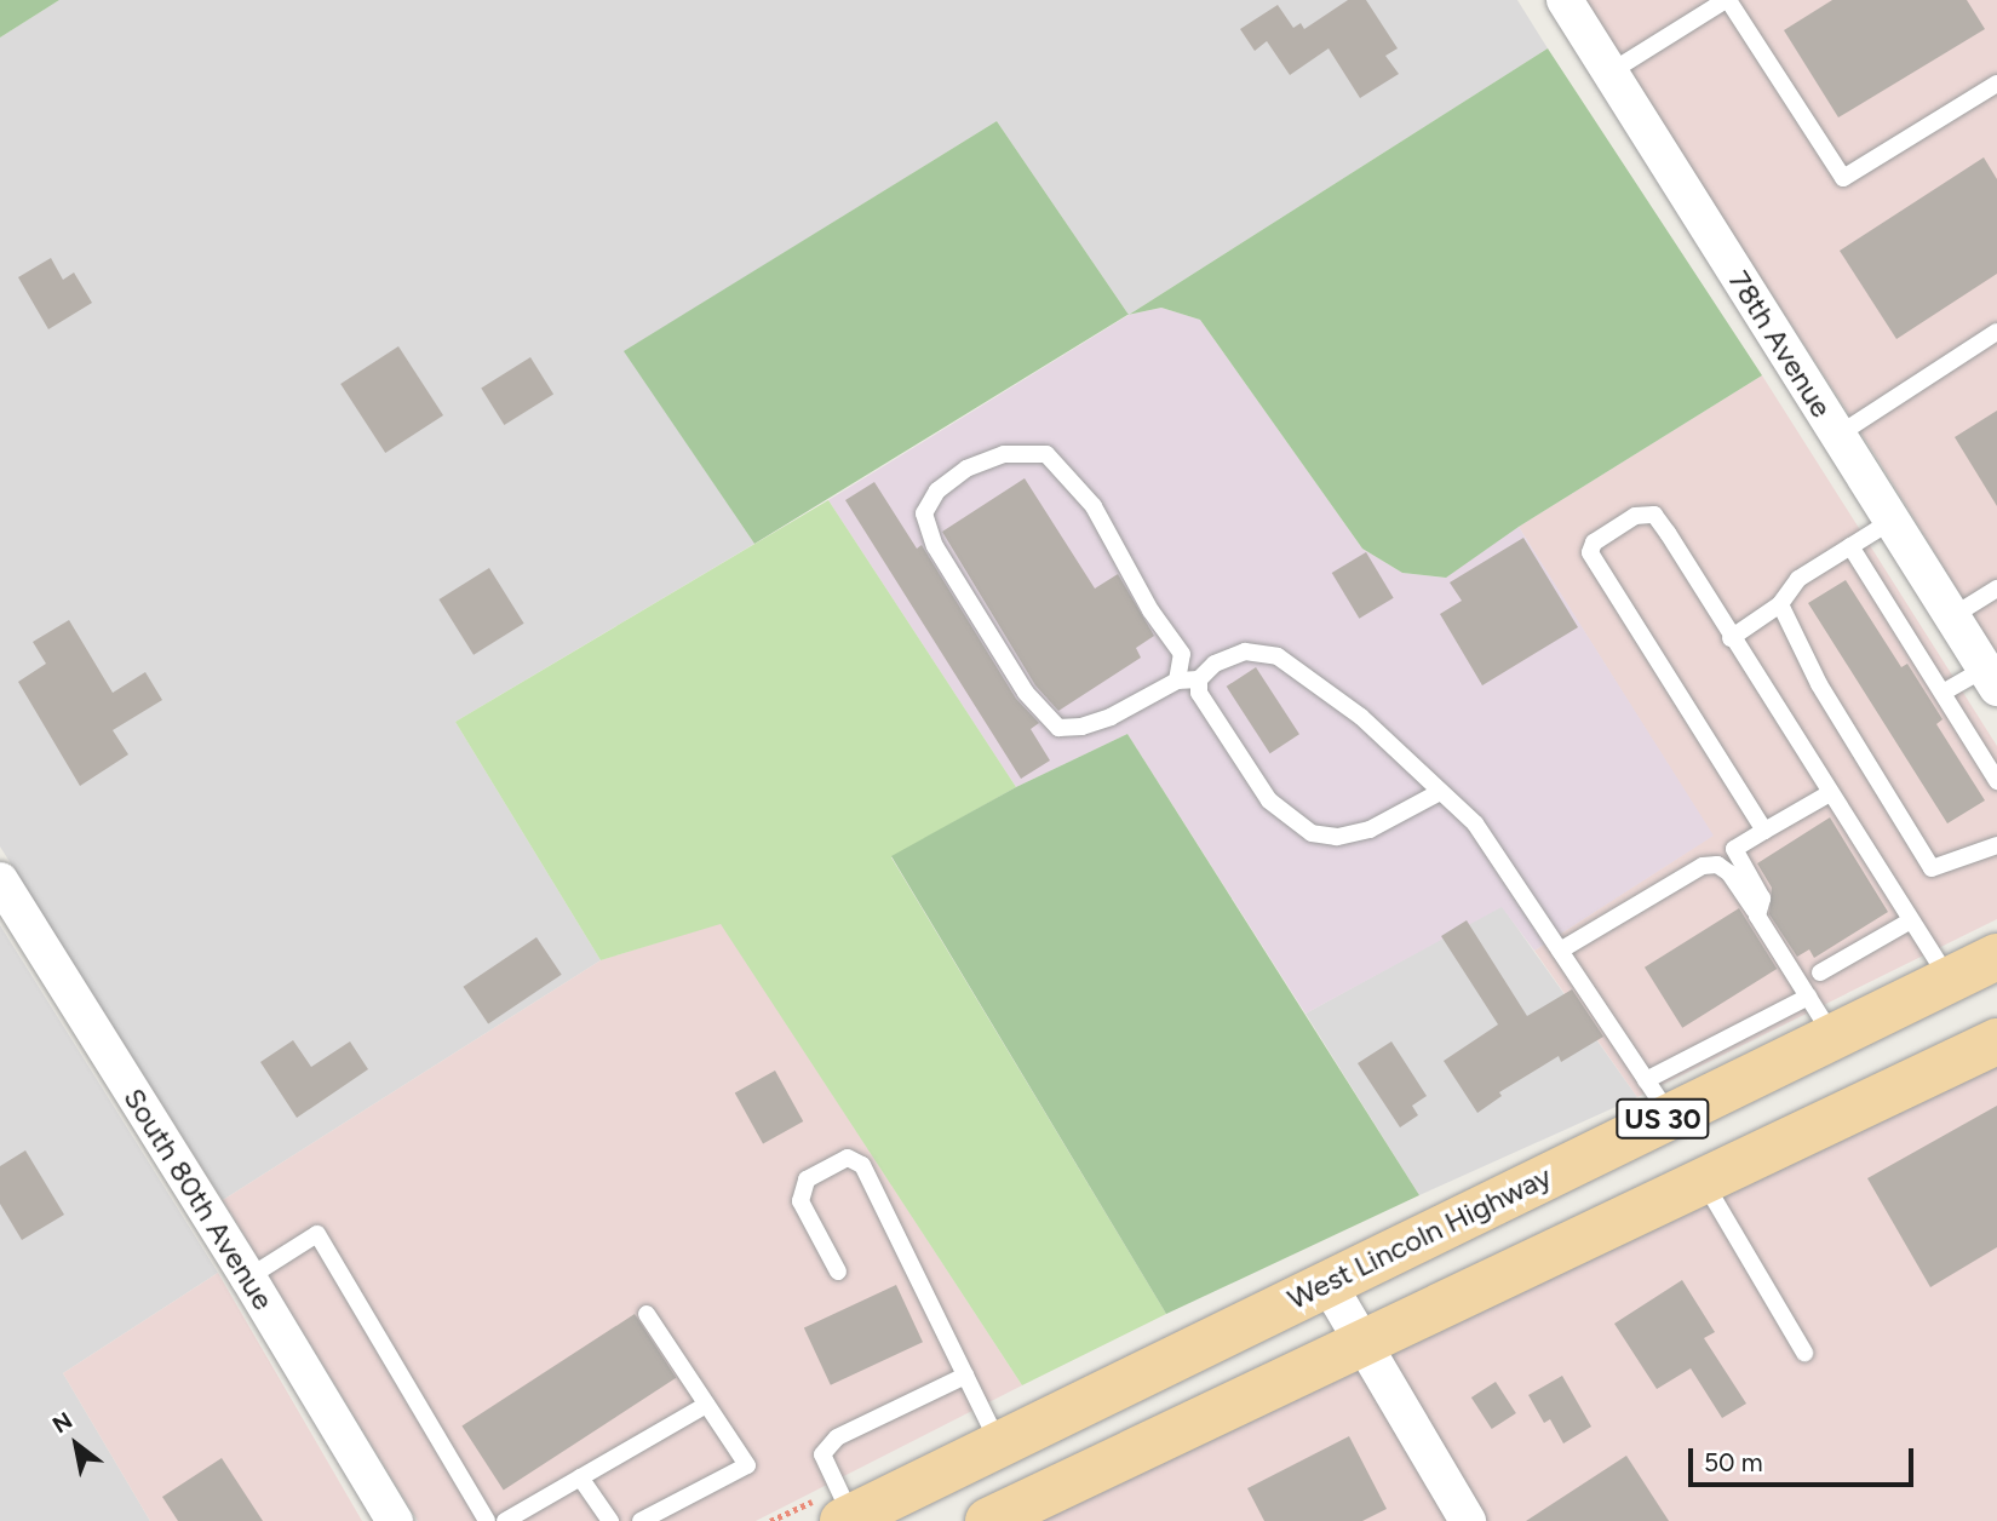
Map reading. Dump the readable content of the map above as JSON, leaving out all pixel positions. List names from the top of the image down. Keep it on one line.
{"streets":{"main road":["US 30","West Lincoln Highway"],"street":["78th Avenue","South 80th Avenue"]},"scale_bar":"50 m","north":"top left"}
